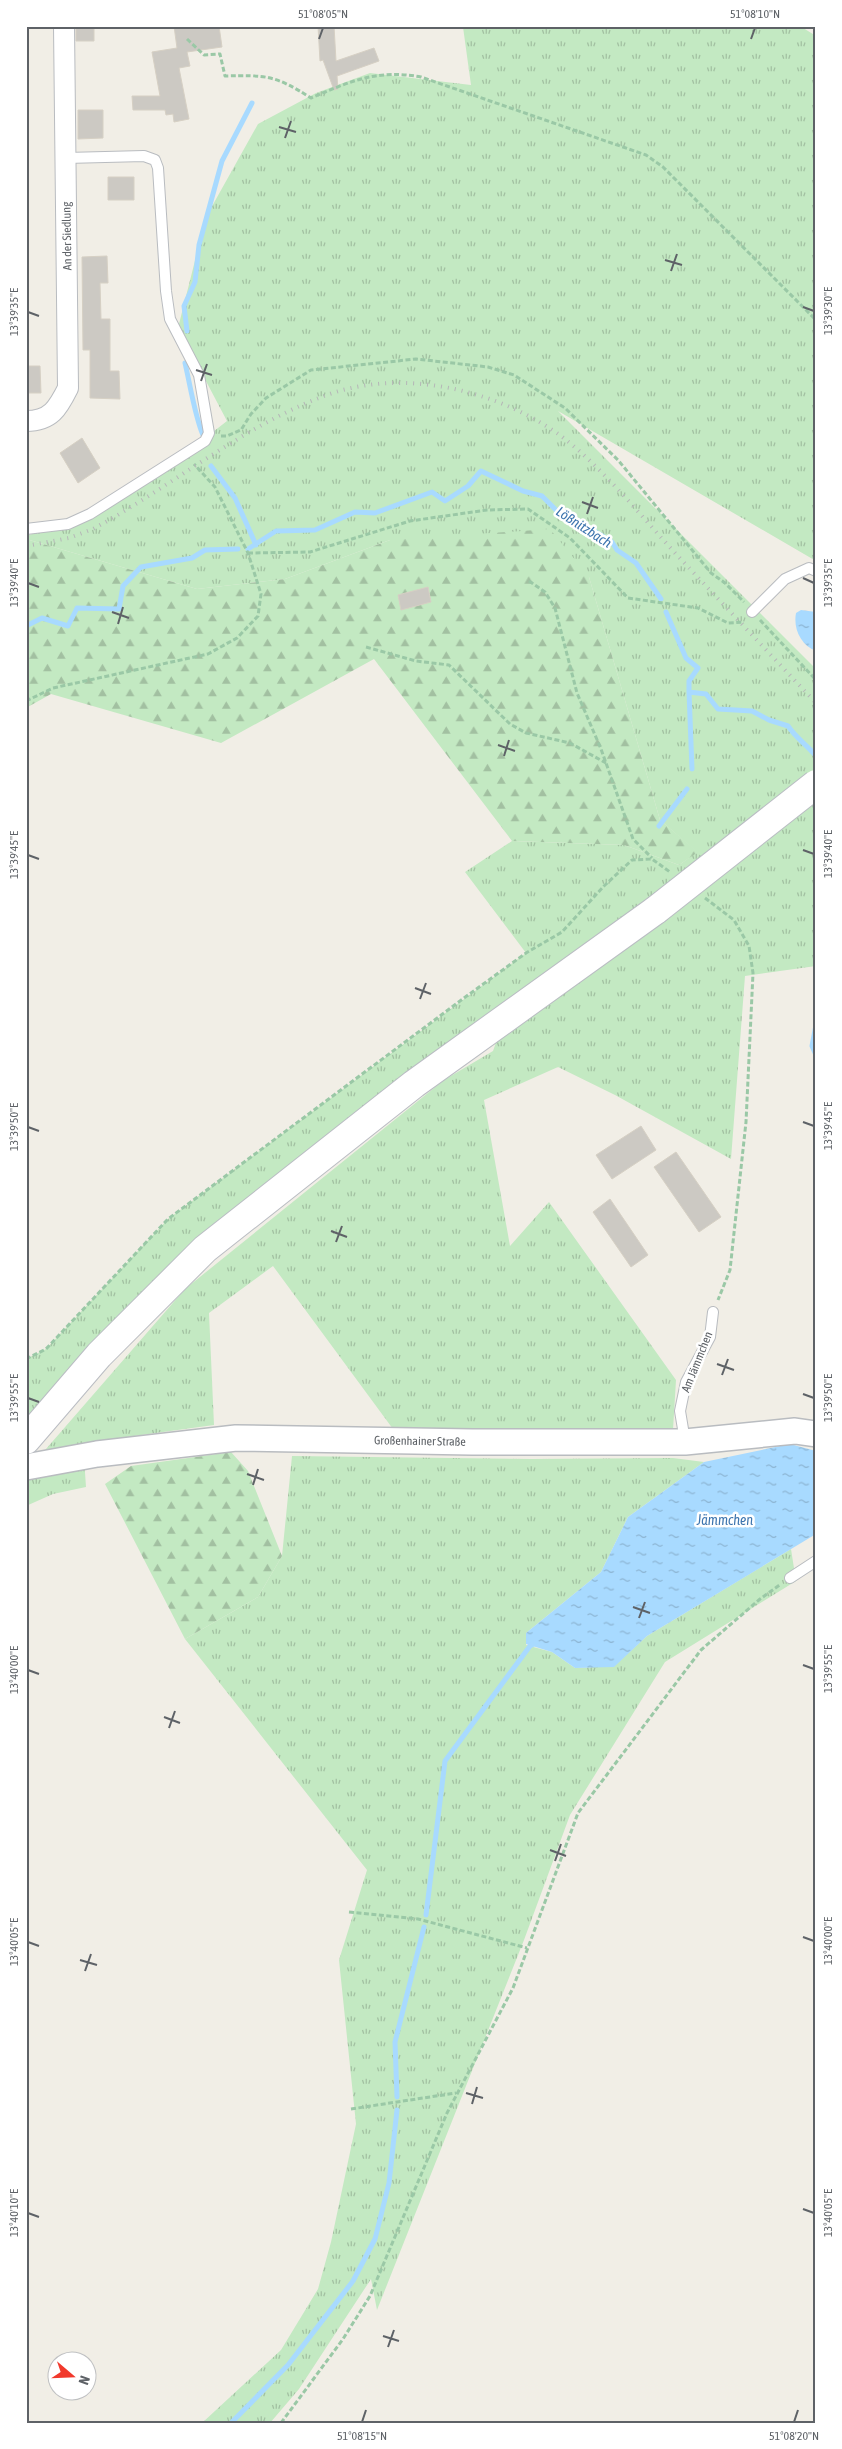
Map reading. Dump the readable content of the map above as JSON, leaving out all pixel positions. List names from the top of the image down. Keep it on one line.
{"streets":{"street":["An der Siedlung","Großenhainer Straße"],"lane":["Am Jämmchen"]},"crossings":[["Am Jämmchen","Großenhainer Straße"]],"water":["Lößnitzbach","Jämmchen"],"north":"right","coordinates":["51°08'05\"N","51°08'10\"N","13°39'30\"E","13°39'35\"E","13°39'40\"E","13°39'45\"E","13°39'50\"E","13°39'55\"E","13°40'00\"E","13°40'05\"E","13°40'10\"E","51°08'15\"N","51°08'20\"N"]}
